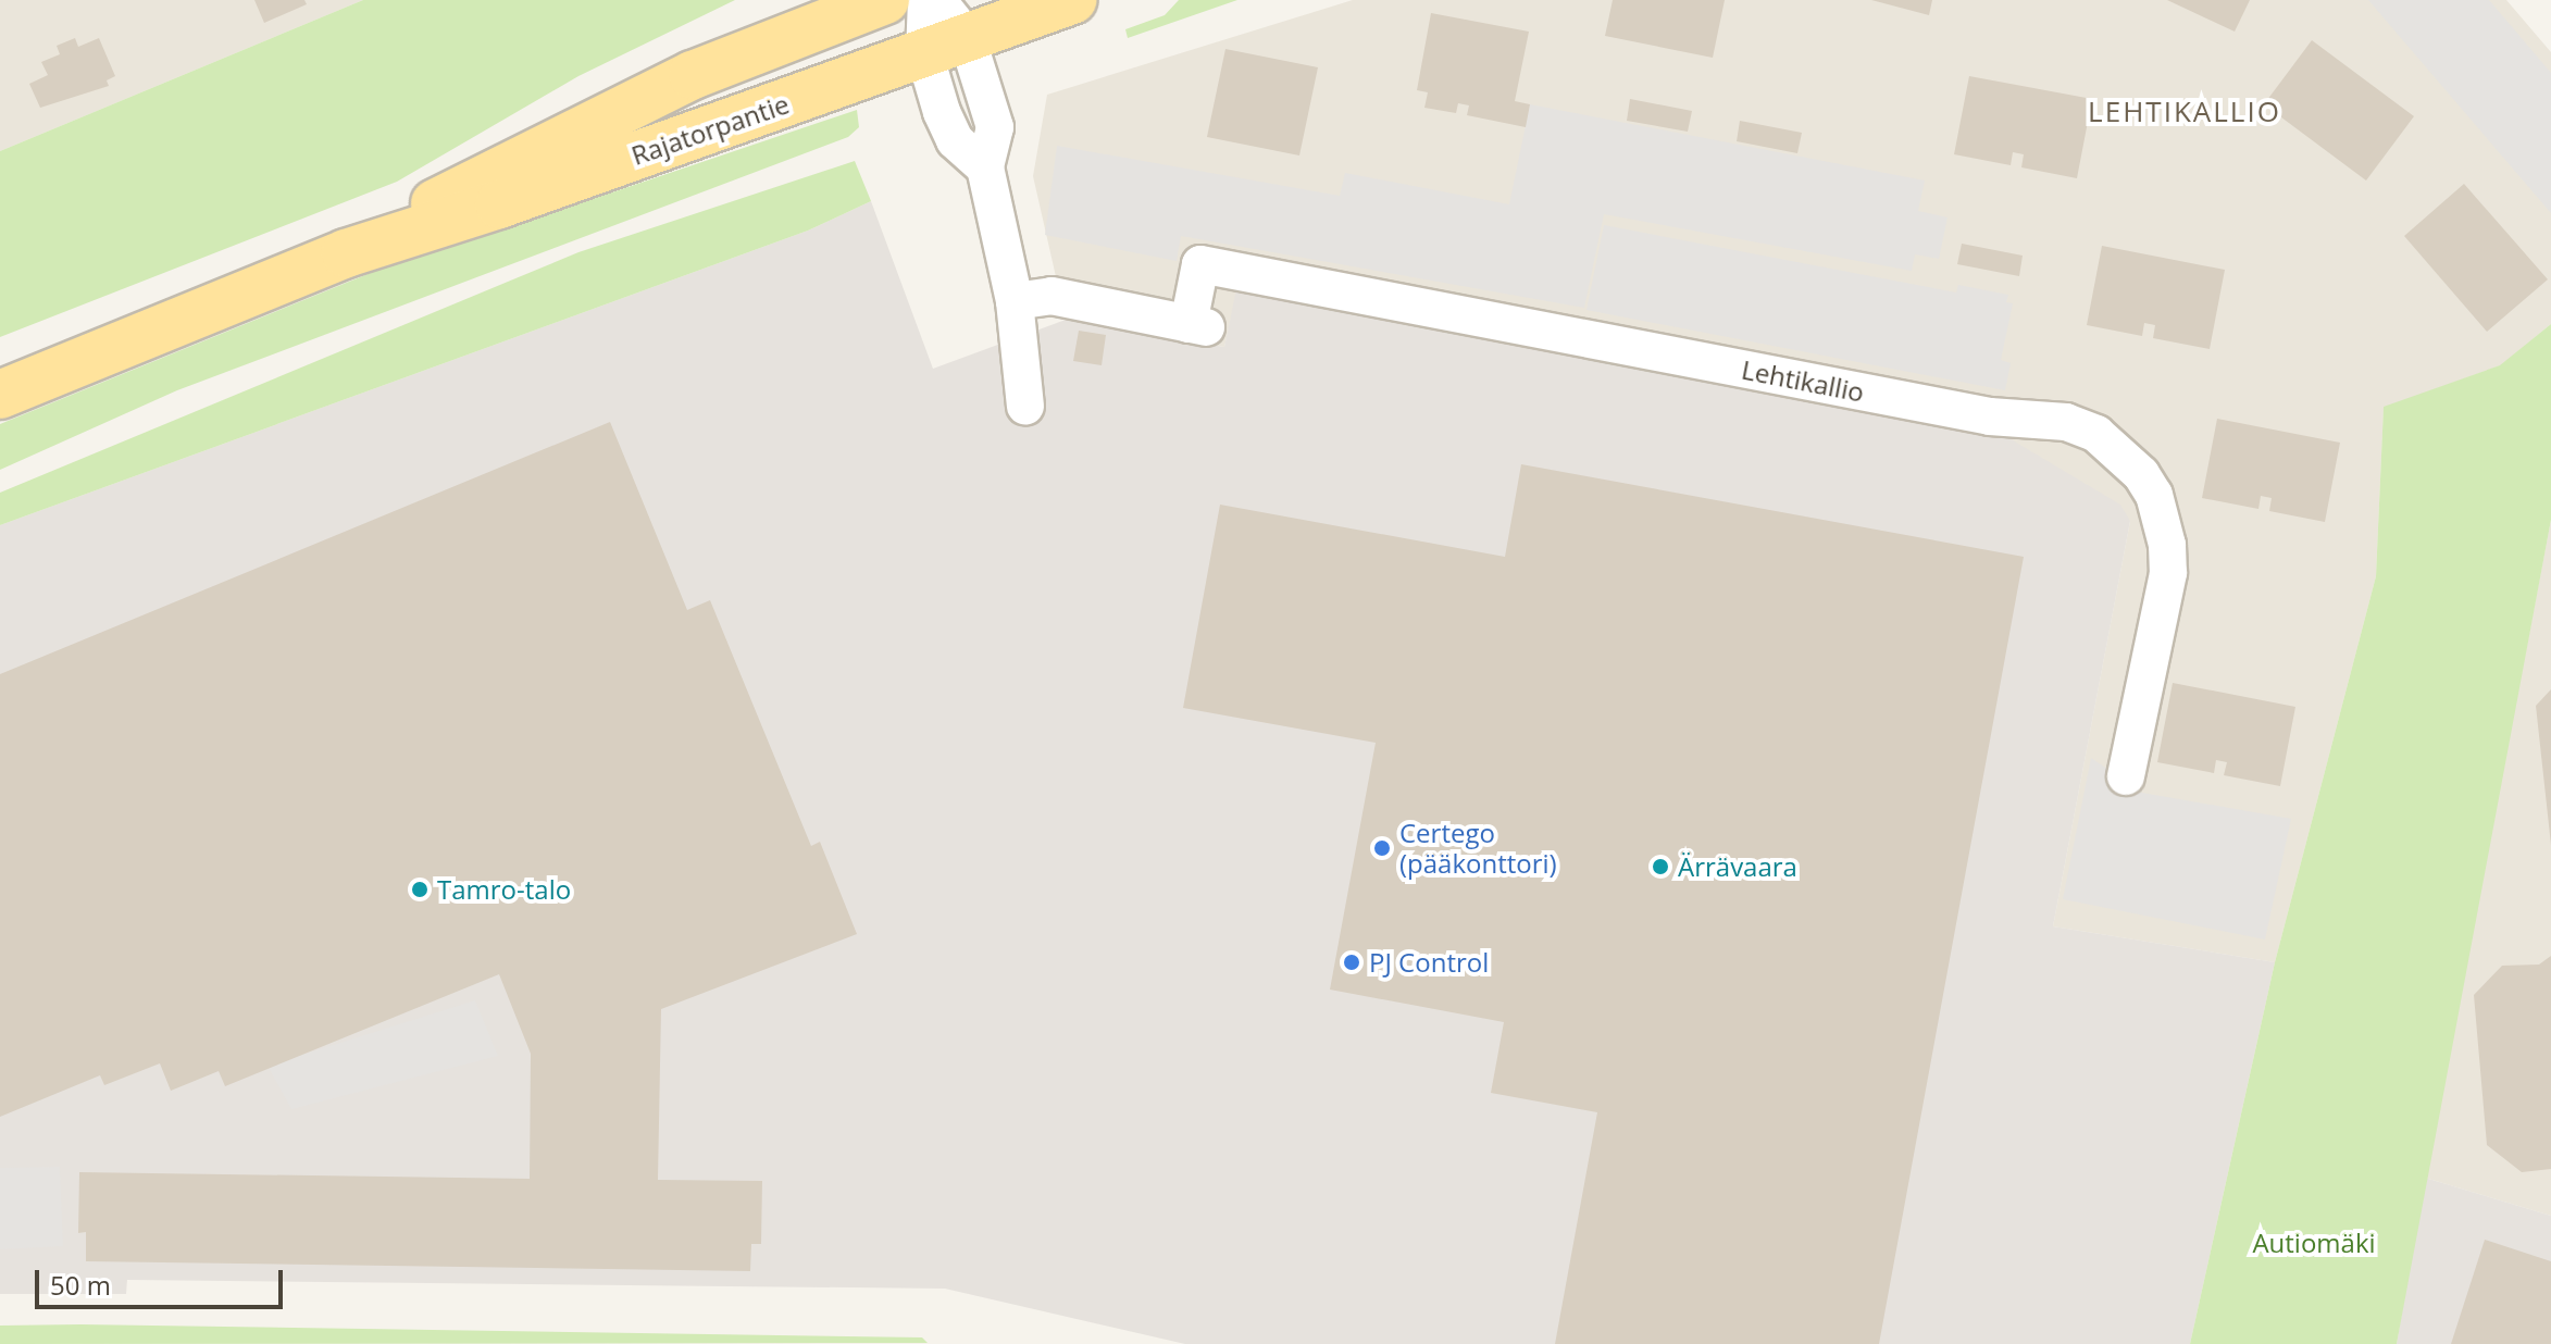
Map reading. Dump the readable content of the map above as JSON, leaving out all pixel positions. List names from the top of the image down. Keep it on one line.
{"streets":{"main road":["Rajatorpantie"],"street":["Lehtikallio"]},"districts":["LEHTIKALLIO"],"parks":["Autiomäki"],"places":["Certego (pääkonttori)","Ärrävaara","Tamro-talo","PJ Control"],"scale_bar":"50 m"}
